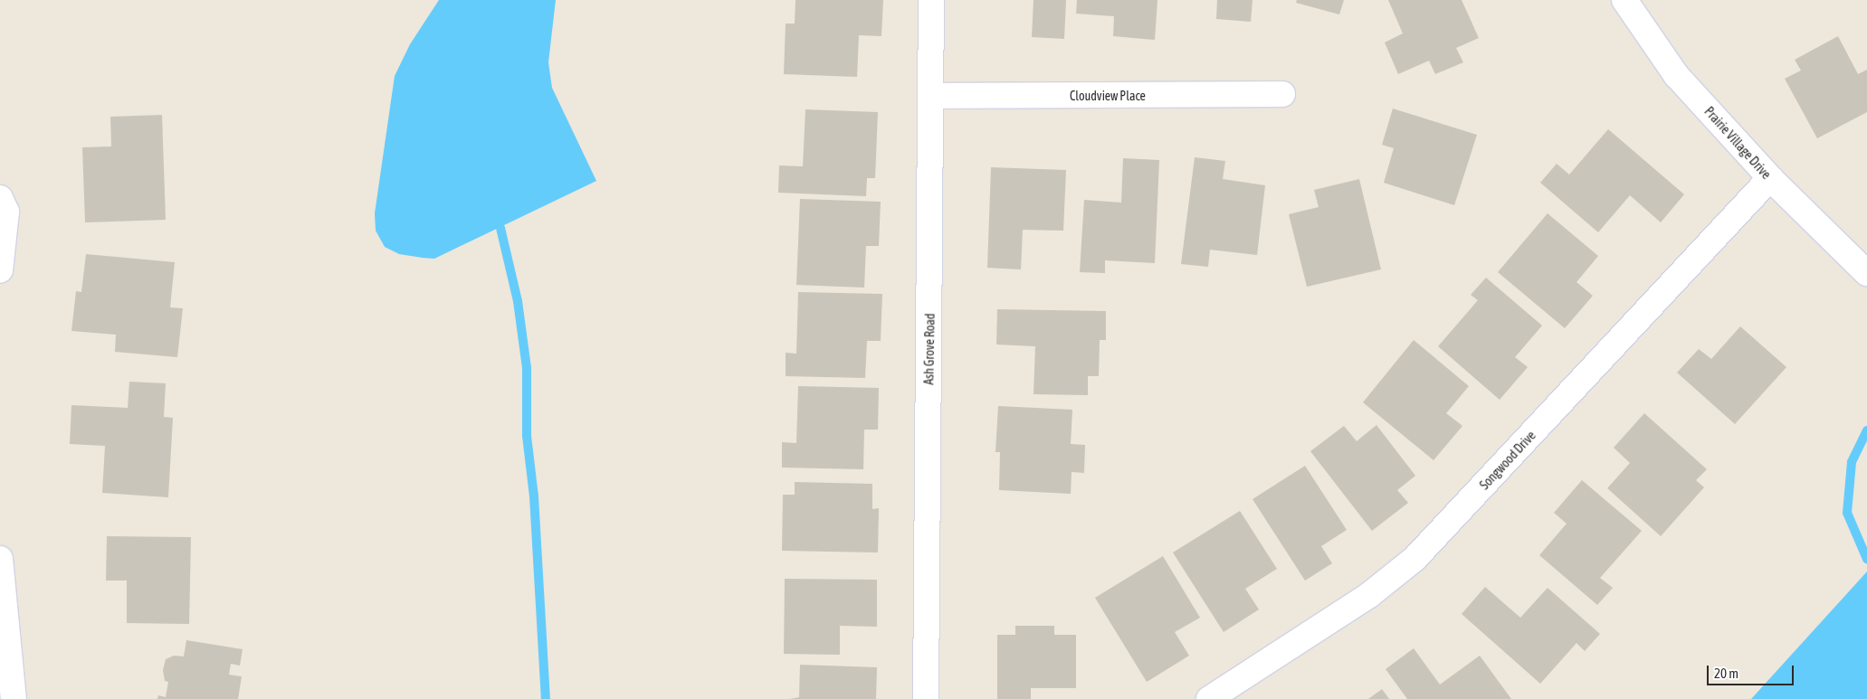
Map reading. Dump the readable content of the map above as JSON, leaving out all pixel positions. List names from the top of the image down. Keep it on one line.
{"streets":{"street":["Cloudview Place","Prairie Village Drive","Ash Grove Road","Songwood Drive"]},"crossings":[["Cloudview Place","Ash Grove Road"],["Prairie Village Drive","Songwood Drive"]],"scale_bar":"20 m"}
